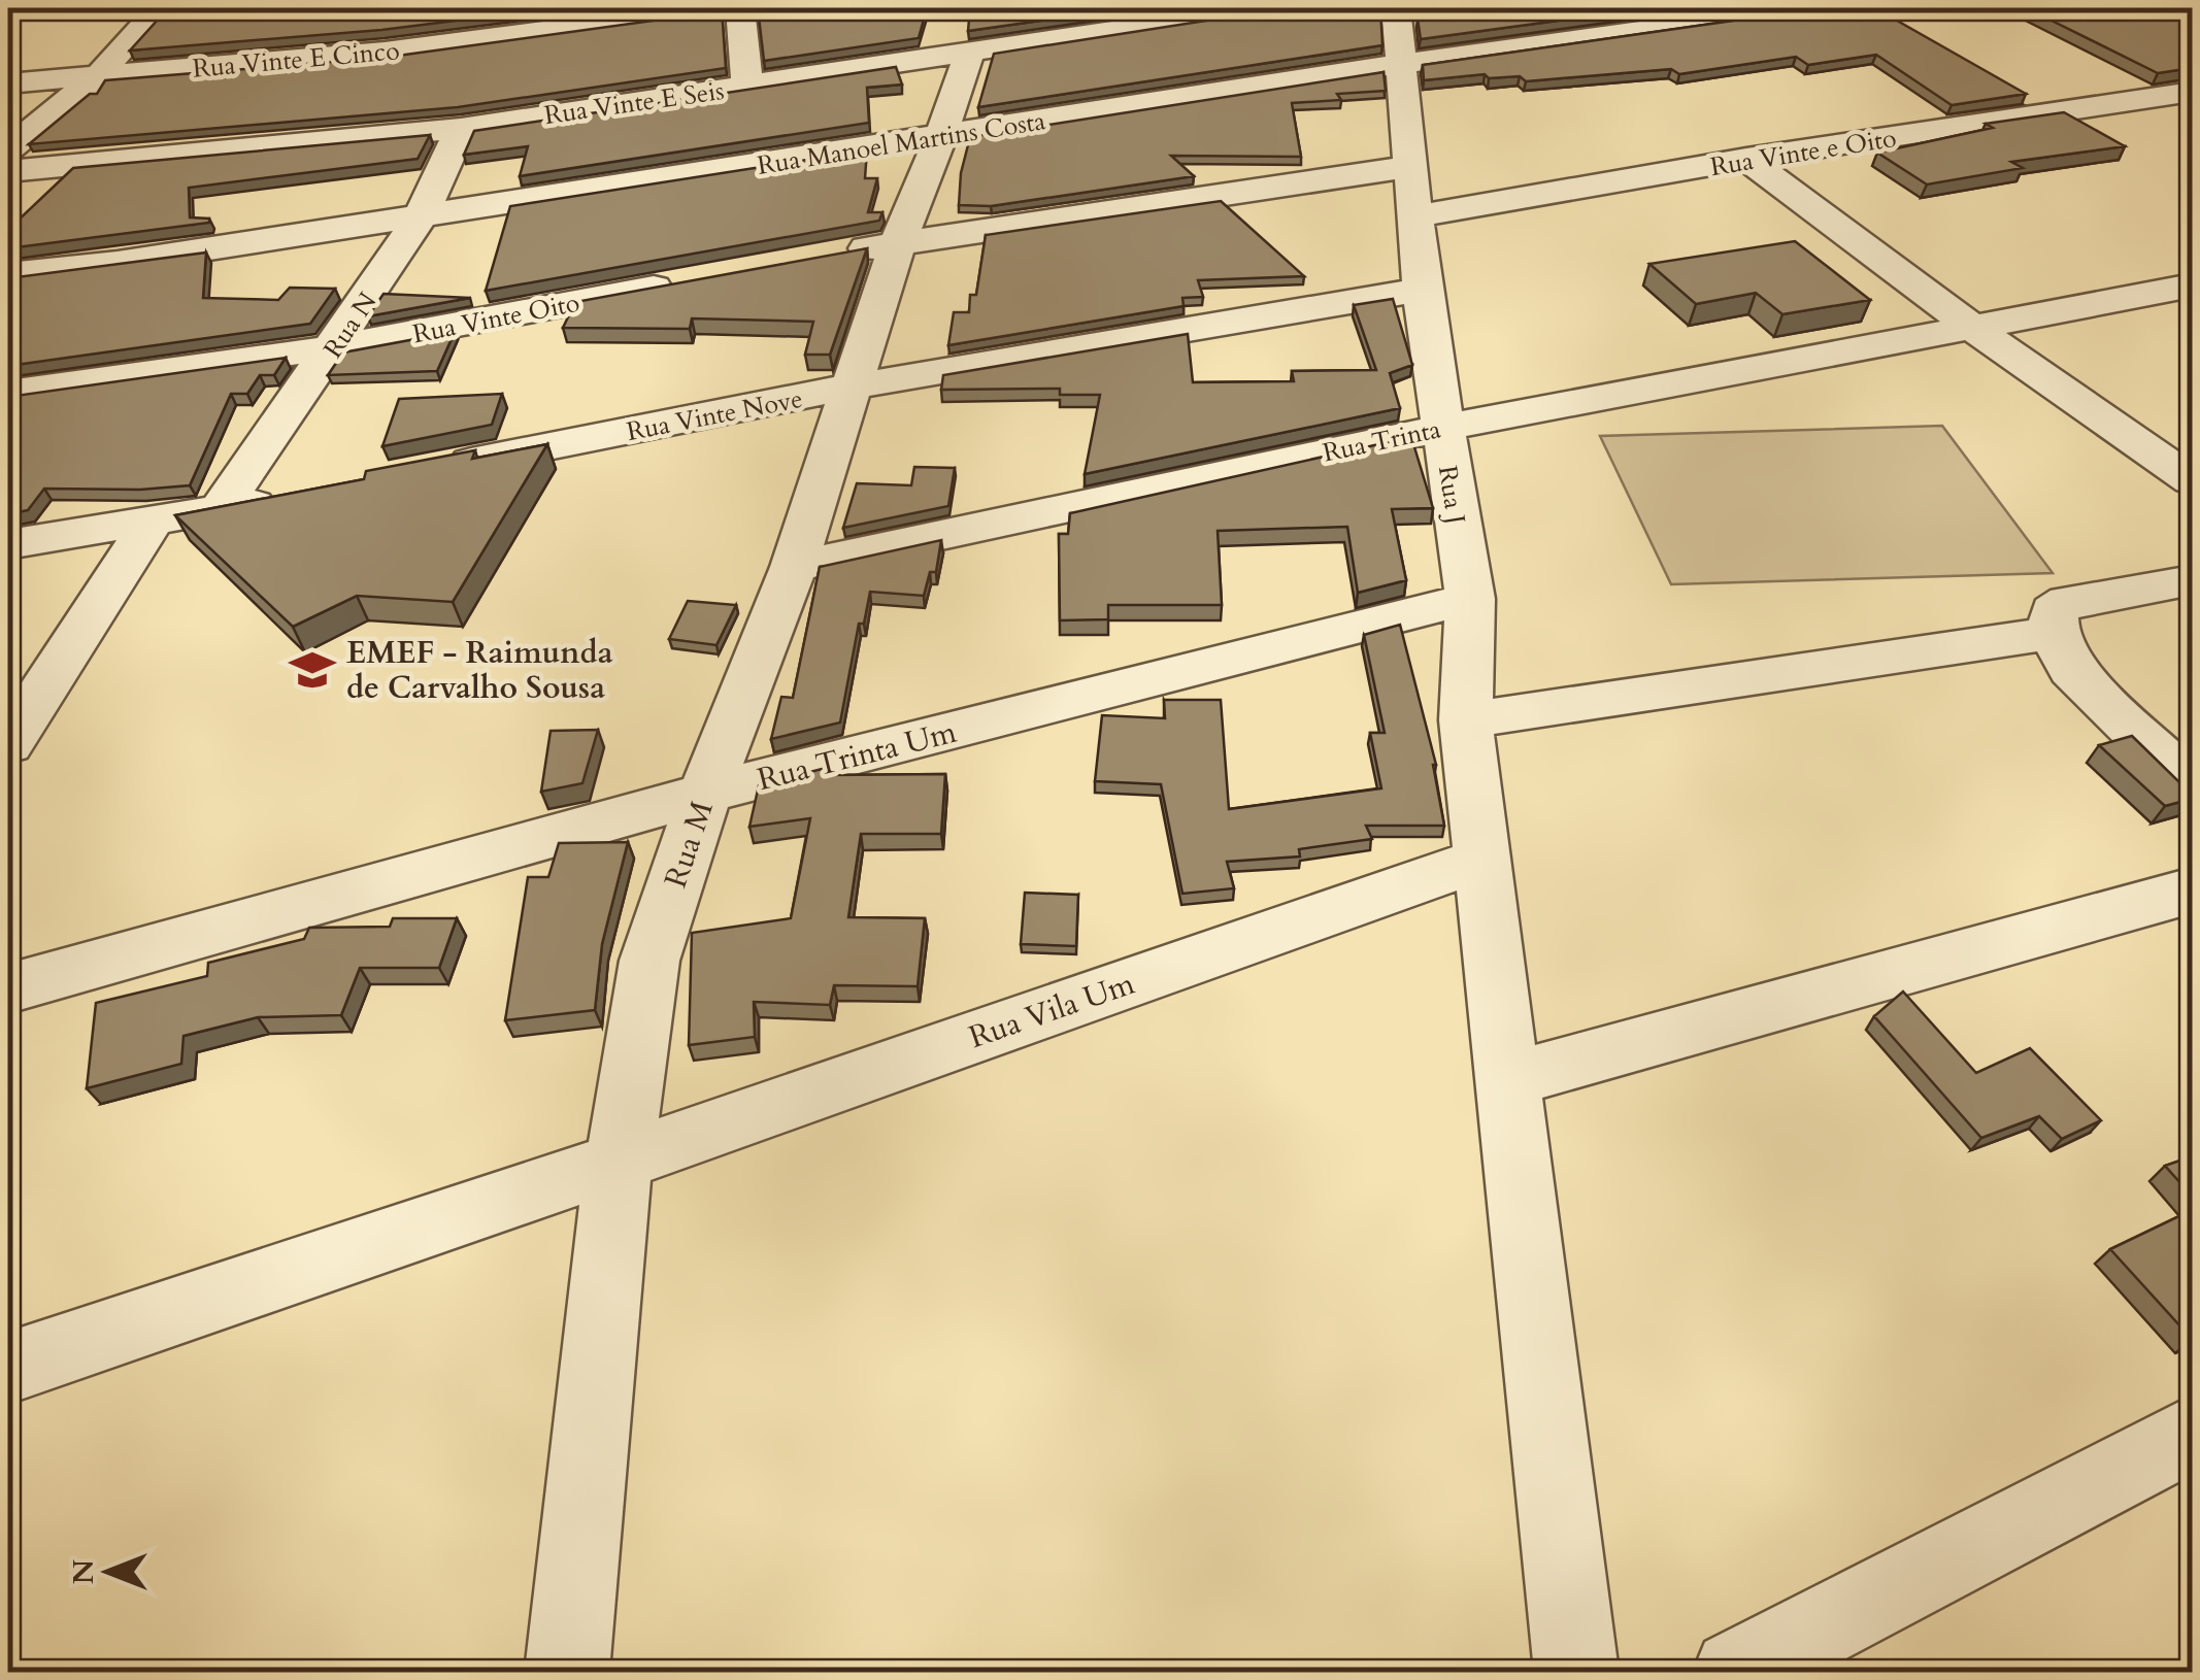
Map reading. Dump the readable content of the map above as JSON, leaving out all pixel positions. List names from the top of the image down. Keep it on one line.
{"streets":{"street":["Rua Vinte E Cinco","Rua Vinte E Seis","Rua Manoel Martins Costa","Rua Vinte e Oito","Rua Vinte Oito","Rua N","Rua Vinte Nove","Rua Trinta","Rua J","Rua Trinta Um","Rua M","Rua Vila Um"]},"crossings":[["Rua Vinte E Seis","Rua N"],["Rua Vinte E Seis","Rua M"],["Rua Manoel Martins Costa","Rua N"],["Rua Manoel Martins Costa","Rua J"],["Rua Manoel Martins Costa","Rua M"],["Rua Vinte e Oito","Rua J"],["Rua Vinte Oito","Rua N"],["Rua Vinte Nove","Rua J"],["Rua Vinte Nove","Rua M"],["Rua Trinta","Rua J"],["Rua Trinta","Rua M"],["Rua J","Rua Trinta Um"],["Rua J","Rua Vila Um"],["Rua Trinta Um","Rua M"],["Rua M","Rua Vila Um"]],"places":{"school or university":["EMEF - Raimunda de Carvalho Sousa"]},"north":"left"}
